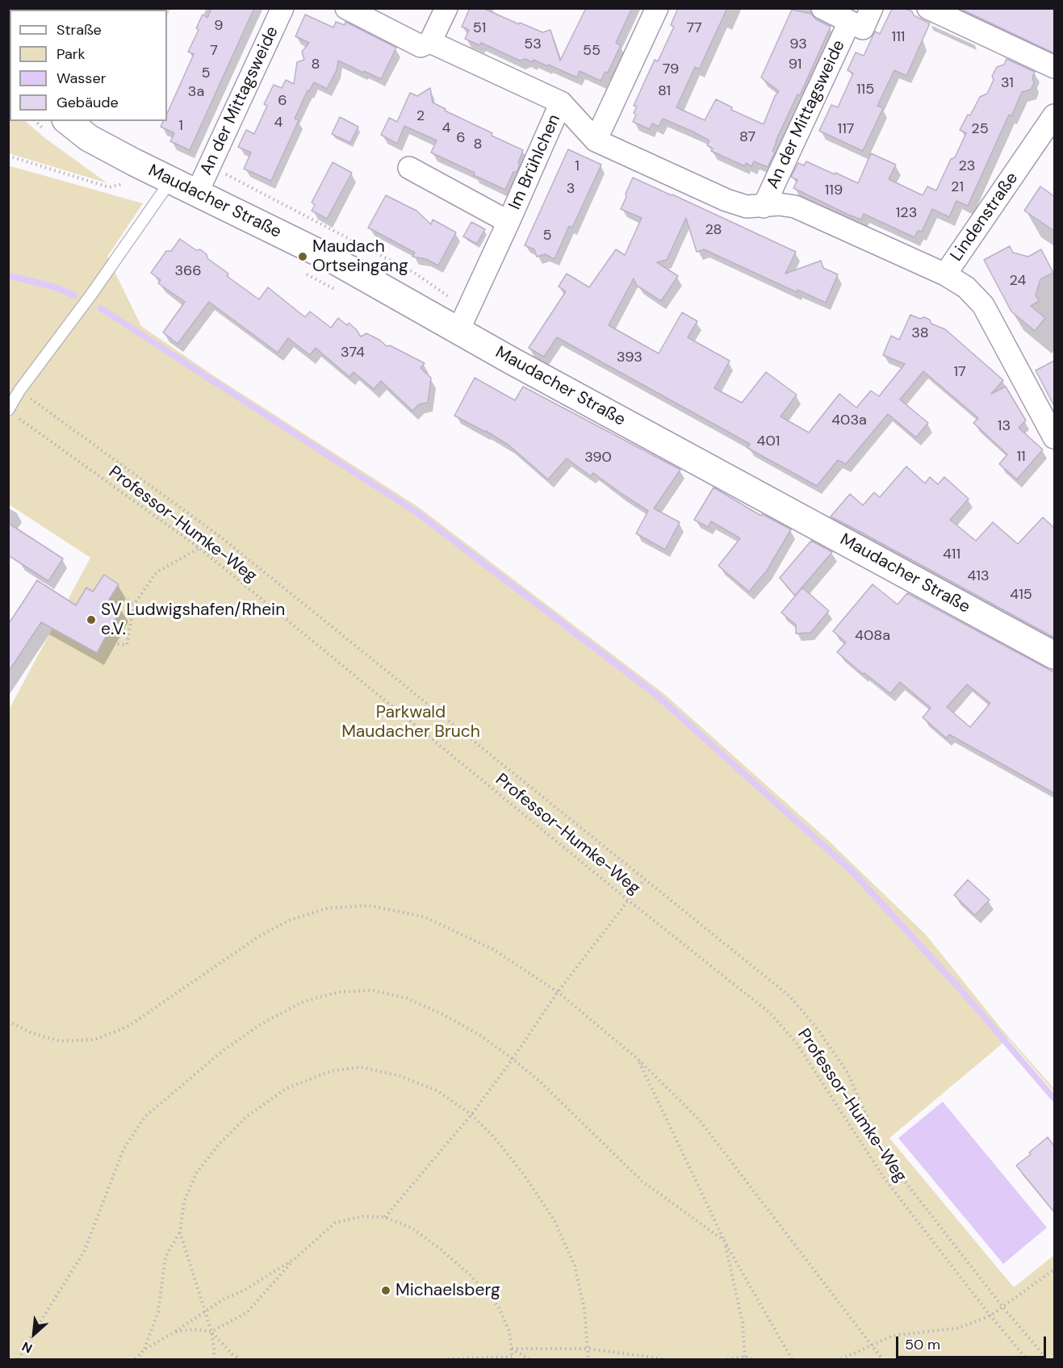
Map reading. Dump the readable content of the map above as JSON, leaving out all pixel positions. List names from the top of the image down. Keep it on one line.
{"streets":{"street":["An der Mittagsweide","Im Brühlchen","Maudacher Straße","Lindenstraße"],"path":["Professor-Humke-Weg"]},"crossings":[["An der Mittagsweide","Im Brühlchen"],["An der Mittagsweide","Maudacher Straße"],["An der Mittagsweide","Lindenstraße"],["Im Brühlchen","Maudacher Straße"]],"parks":["Parkwald Maudacher Bruch"],"places":["Maudach Ortseingang","SV Ludwigshafen/Rhein e.V.","Michaelsberg"],"house_numbers":["9","51","77","111","53","93","7","55","8","91","79","5","31","115","81","3a","6","2","4","1","4","117","25","87","6","8","1","23","21","3","119","123","28","5","366","24","38","374","393","17","403a","13","401","11","390","411","413","415","408a"],"legend":["Straße","Park","Wasser","Gebäude"],"scale_bar":"50 m","north":"bottom left"}
